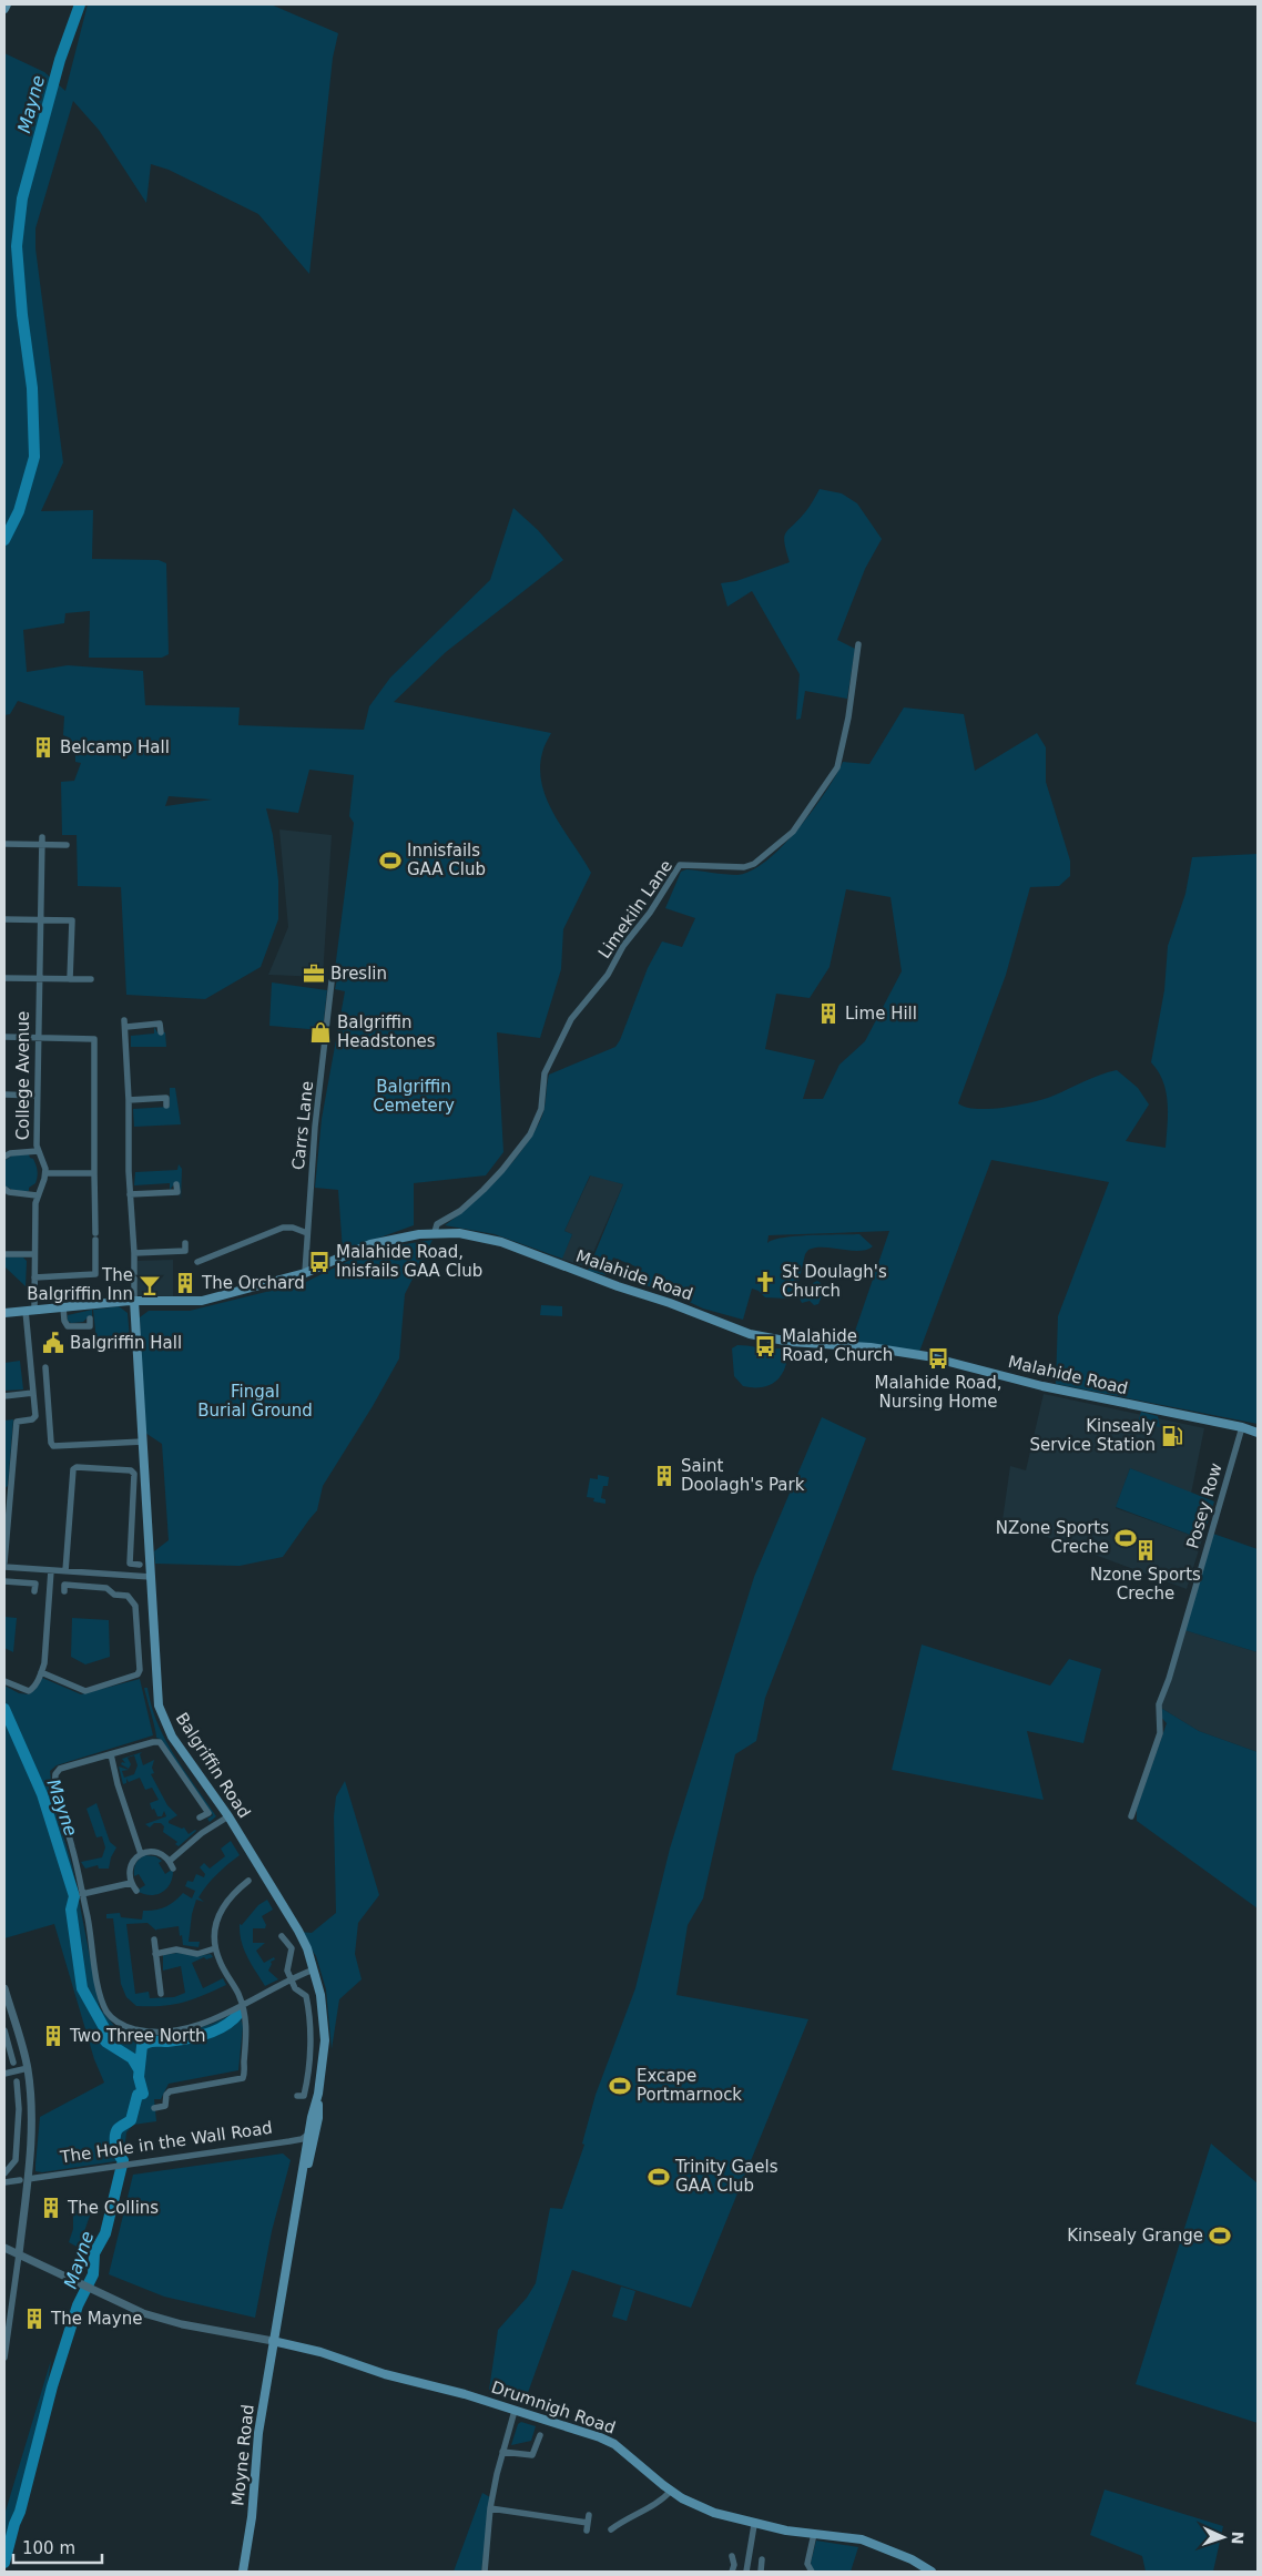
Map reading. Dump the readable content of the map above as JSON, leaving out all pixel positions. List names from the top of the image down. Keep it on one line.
{"streets":{"main road":["Malahide Road","Balgriffin Road","Drumnigh Road","Moyne Road"],"street":["Limekiln Lane","College Avenue","Carrs Lane","Posey Row","The Hole in the Wall Road"]},"crossings":[["Limekiln Lane","Malahide Road"],["Carrs Lane","Malahide Road"],["Malahide Road","Posey Row"],["Malahide Road","Balgriffin Road"],["Balgriffin Road","The Hole in the Wall Road"],["Balgriffin Road","Moyne Road"],["Drumnigh Road","Moyne Road"]],"water":["Mayne"],"parks":["Balgriffin Cemetery","Fingal Burial Ground"],"places":{"building":["Belcamp Hall","Lime Hill","The Orchard","Saint Doolagh's Park","Nzone Sports Creche","Two Three North","The Collins","The Mayne"],"sports":["Innisfails GAA Club","NZone Sports Creche","Excape Portmarnock","Trinity Gaels GAA Club","Kinsealy Grange"],"office":["Breslin"],"shop":["Balgriffin Headstones"],"bus stop":["Malahide Road, Inisfails GAA Club","Malahide Road, Church","Malahide Road, Nursing Home"],"church":["St Doulagh's Church"],"bar":["The Balgriffin Inn"],"public building":["Balgriffin Hall"],"fuel station":["Kinsealy Service Station"]},"scale_bar":"100 m","north":"right"}
